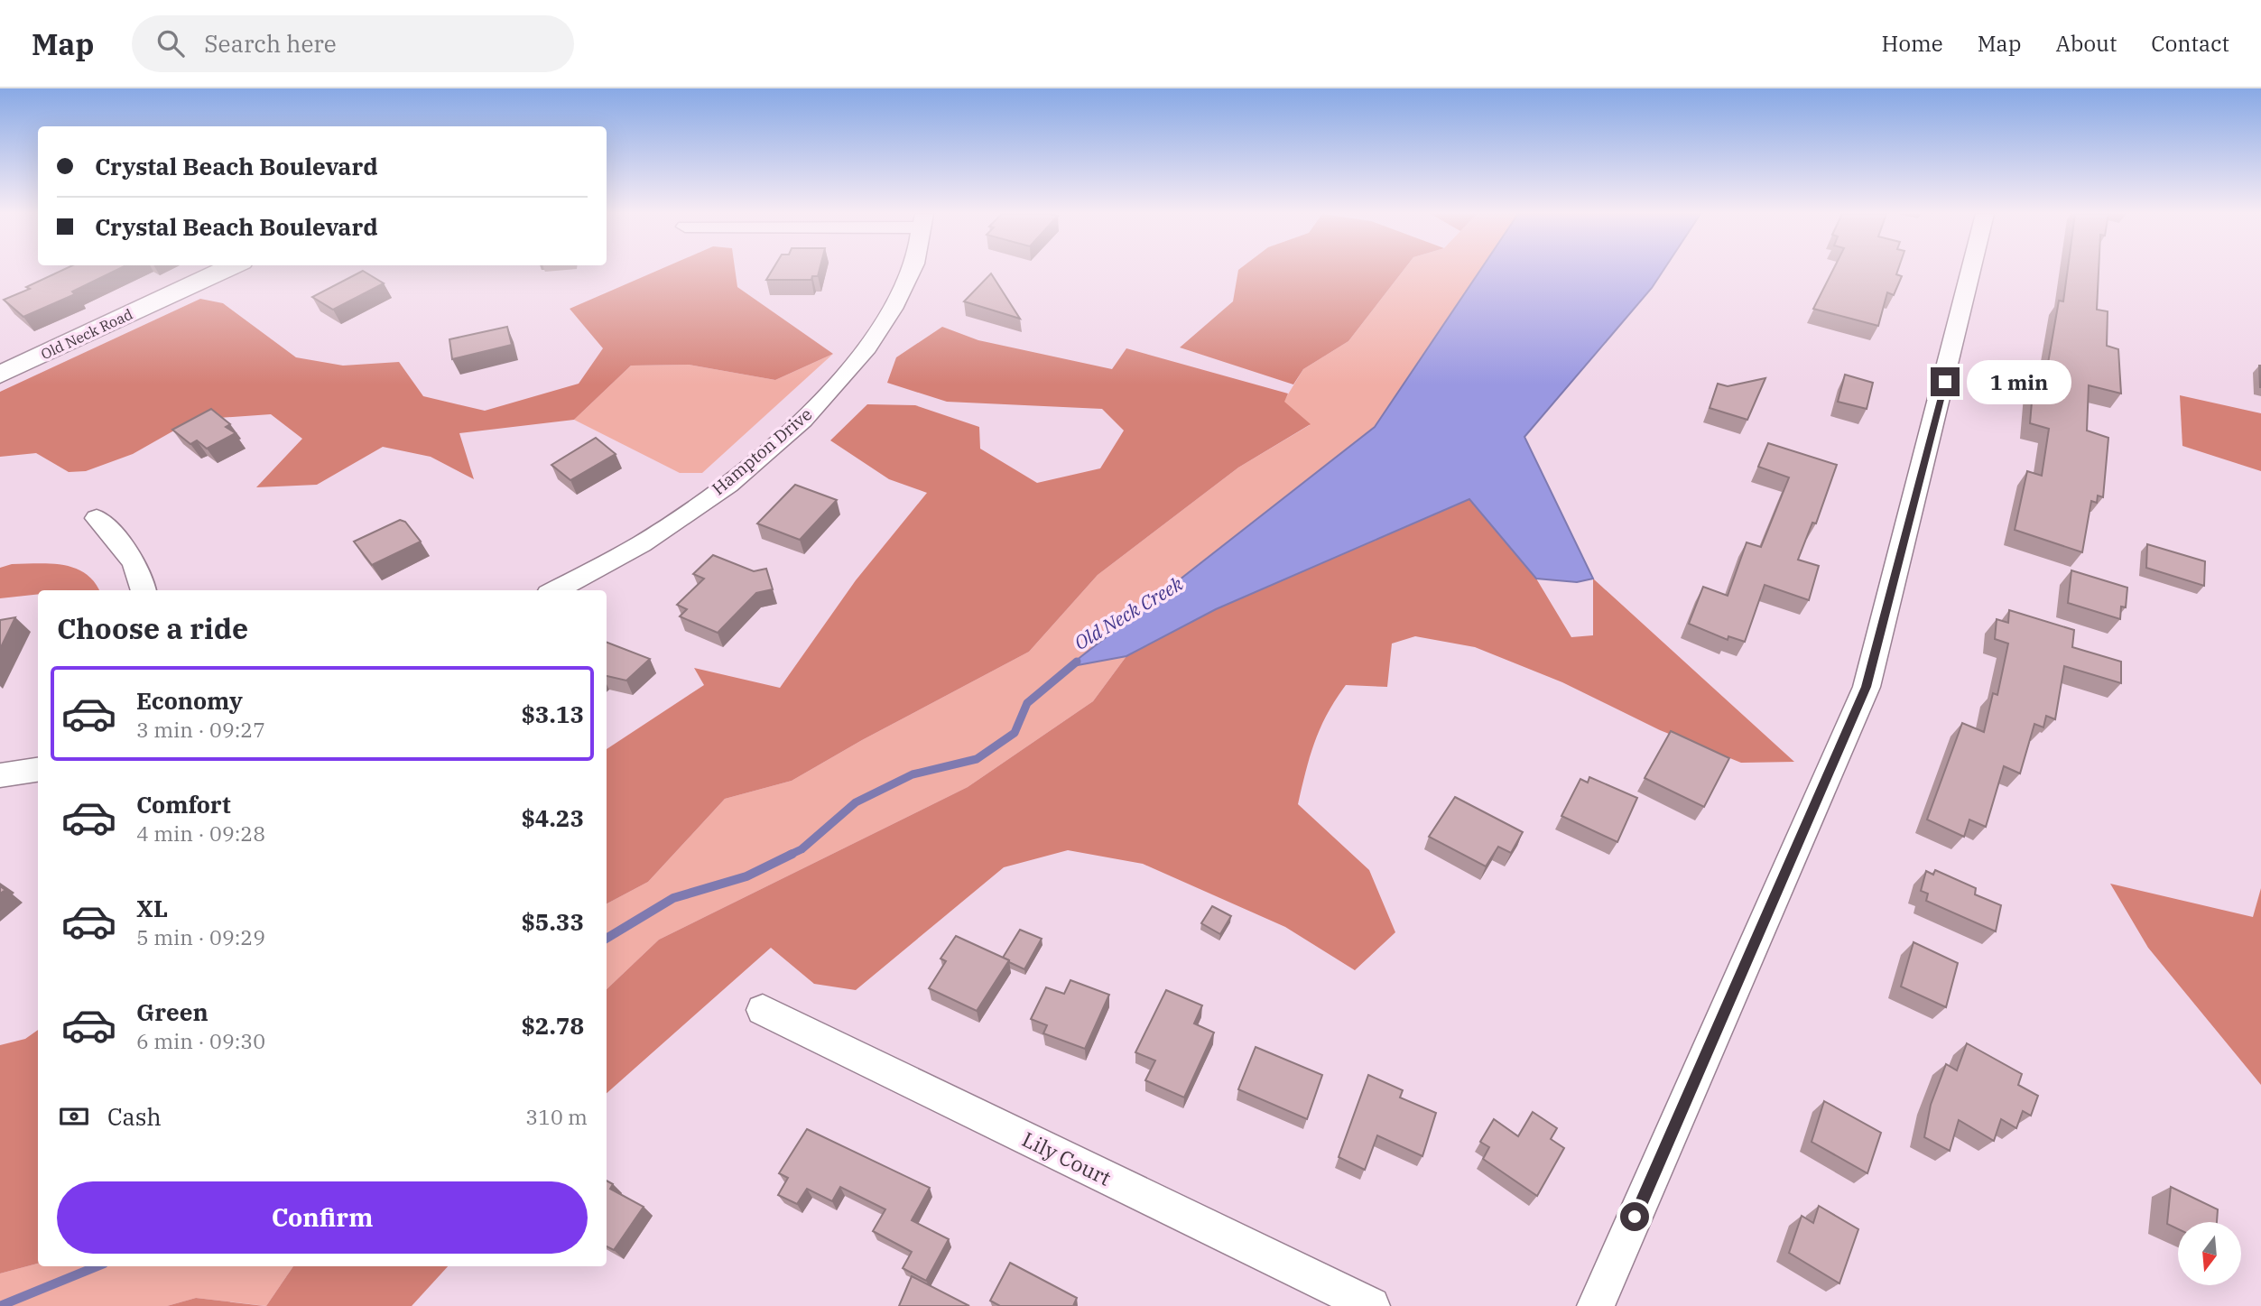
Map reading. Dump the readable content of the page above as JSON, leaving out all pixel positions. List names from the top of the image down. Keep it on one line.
{"streets":{"street":["Old Neck Road","Hampton Drive","Lily Court"]},"water":["Old Neck Creek"],"north":"bottom","page":{"header":"Map","search":"Search here","nav":["Home","Map","About","Contact"],"banner":["Crystal Beach Boulevard","Crystal Beach Boulevard"],"bubble":"1 min","heading":"Choose a ride","list":[{"name":"Economy","note":"3 min · 09:27","value":"$3.13"},{"name":"Comfort","note":"4 min · 09:28","value":"$4.23"},{"name":"XL","note":"5 min · 09:29","value":"$5.33"},{"name":"Green","note":"6 min · 09:30","value":"$2.78"}],"pay":["Cash","310 m"],"buttons":"Confirm"}}
